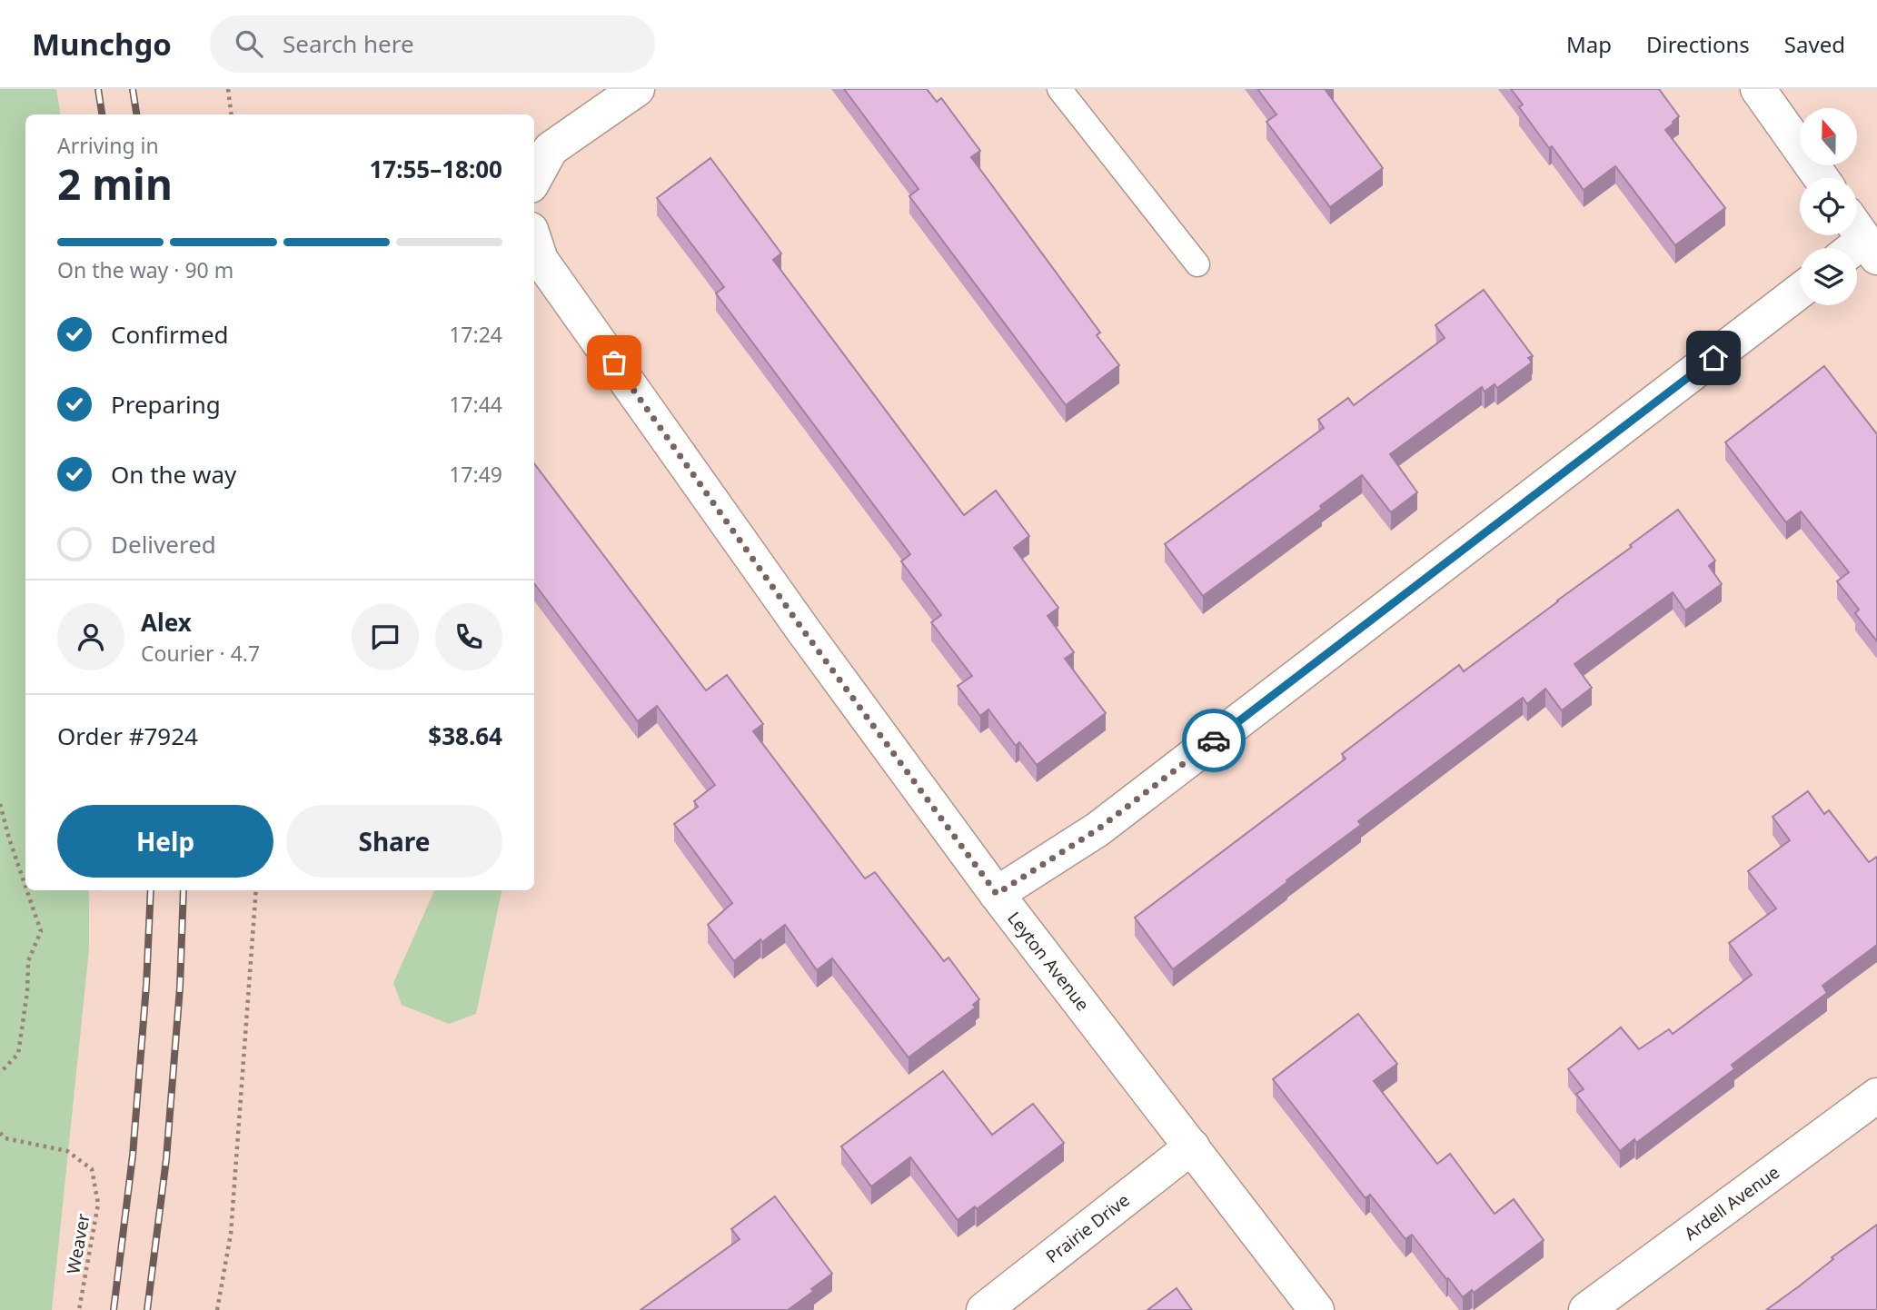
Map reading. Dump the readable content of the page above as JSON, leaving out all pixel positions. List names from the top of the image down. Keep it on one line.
{"streets":{"street":["Leyton Avenue","Ardell Avenue","Prairie Drive"],"path":["Weaver"]},"crossings":[["Leyton Avenue","Prairie Drive"]],"north":"top","page":{"header":"Munchgo","search":"Search here","nav":["Map","Directions","Saved"],"heading":["2 min","Arriving in","17:55–18:00"],"panel":["Alex","Courier · 4.7","Order #7924","$38.64"],"bar":"On the way · 90 m","list":[["Confirmed","17:24"],["Preparing","17:44"],["On the way","17:49"],"Delivered"],"buttons":["Help","Share"]}}
